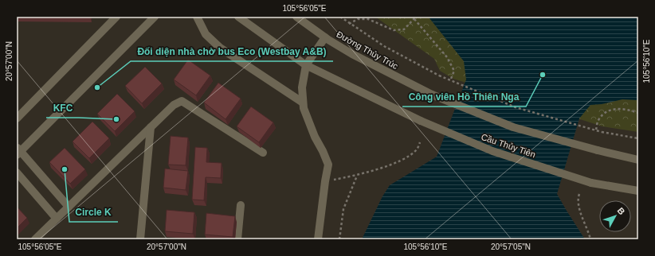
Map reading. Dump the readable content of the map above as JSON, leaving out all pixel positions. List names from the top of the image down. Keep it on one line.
{"streets":{"street":["Đường Thủy Trúc","Cầu Thủy Tiên"]},"places":["Công viên Hồ Thiên Nga","Đối diện nhà chờ bus Eco (Westbay A&B)","KFC","Circle K"],"north":"top right","coordinates":["105°56'05\"E","105°56'10\"E","20°57'00\"N","20°57'05\"N"]}
